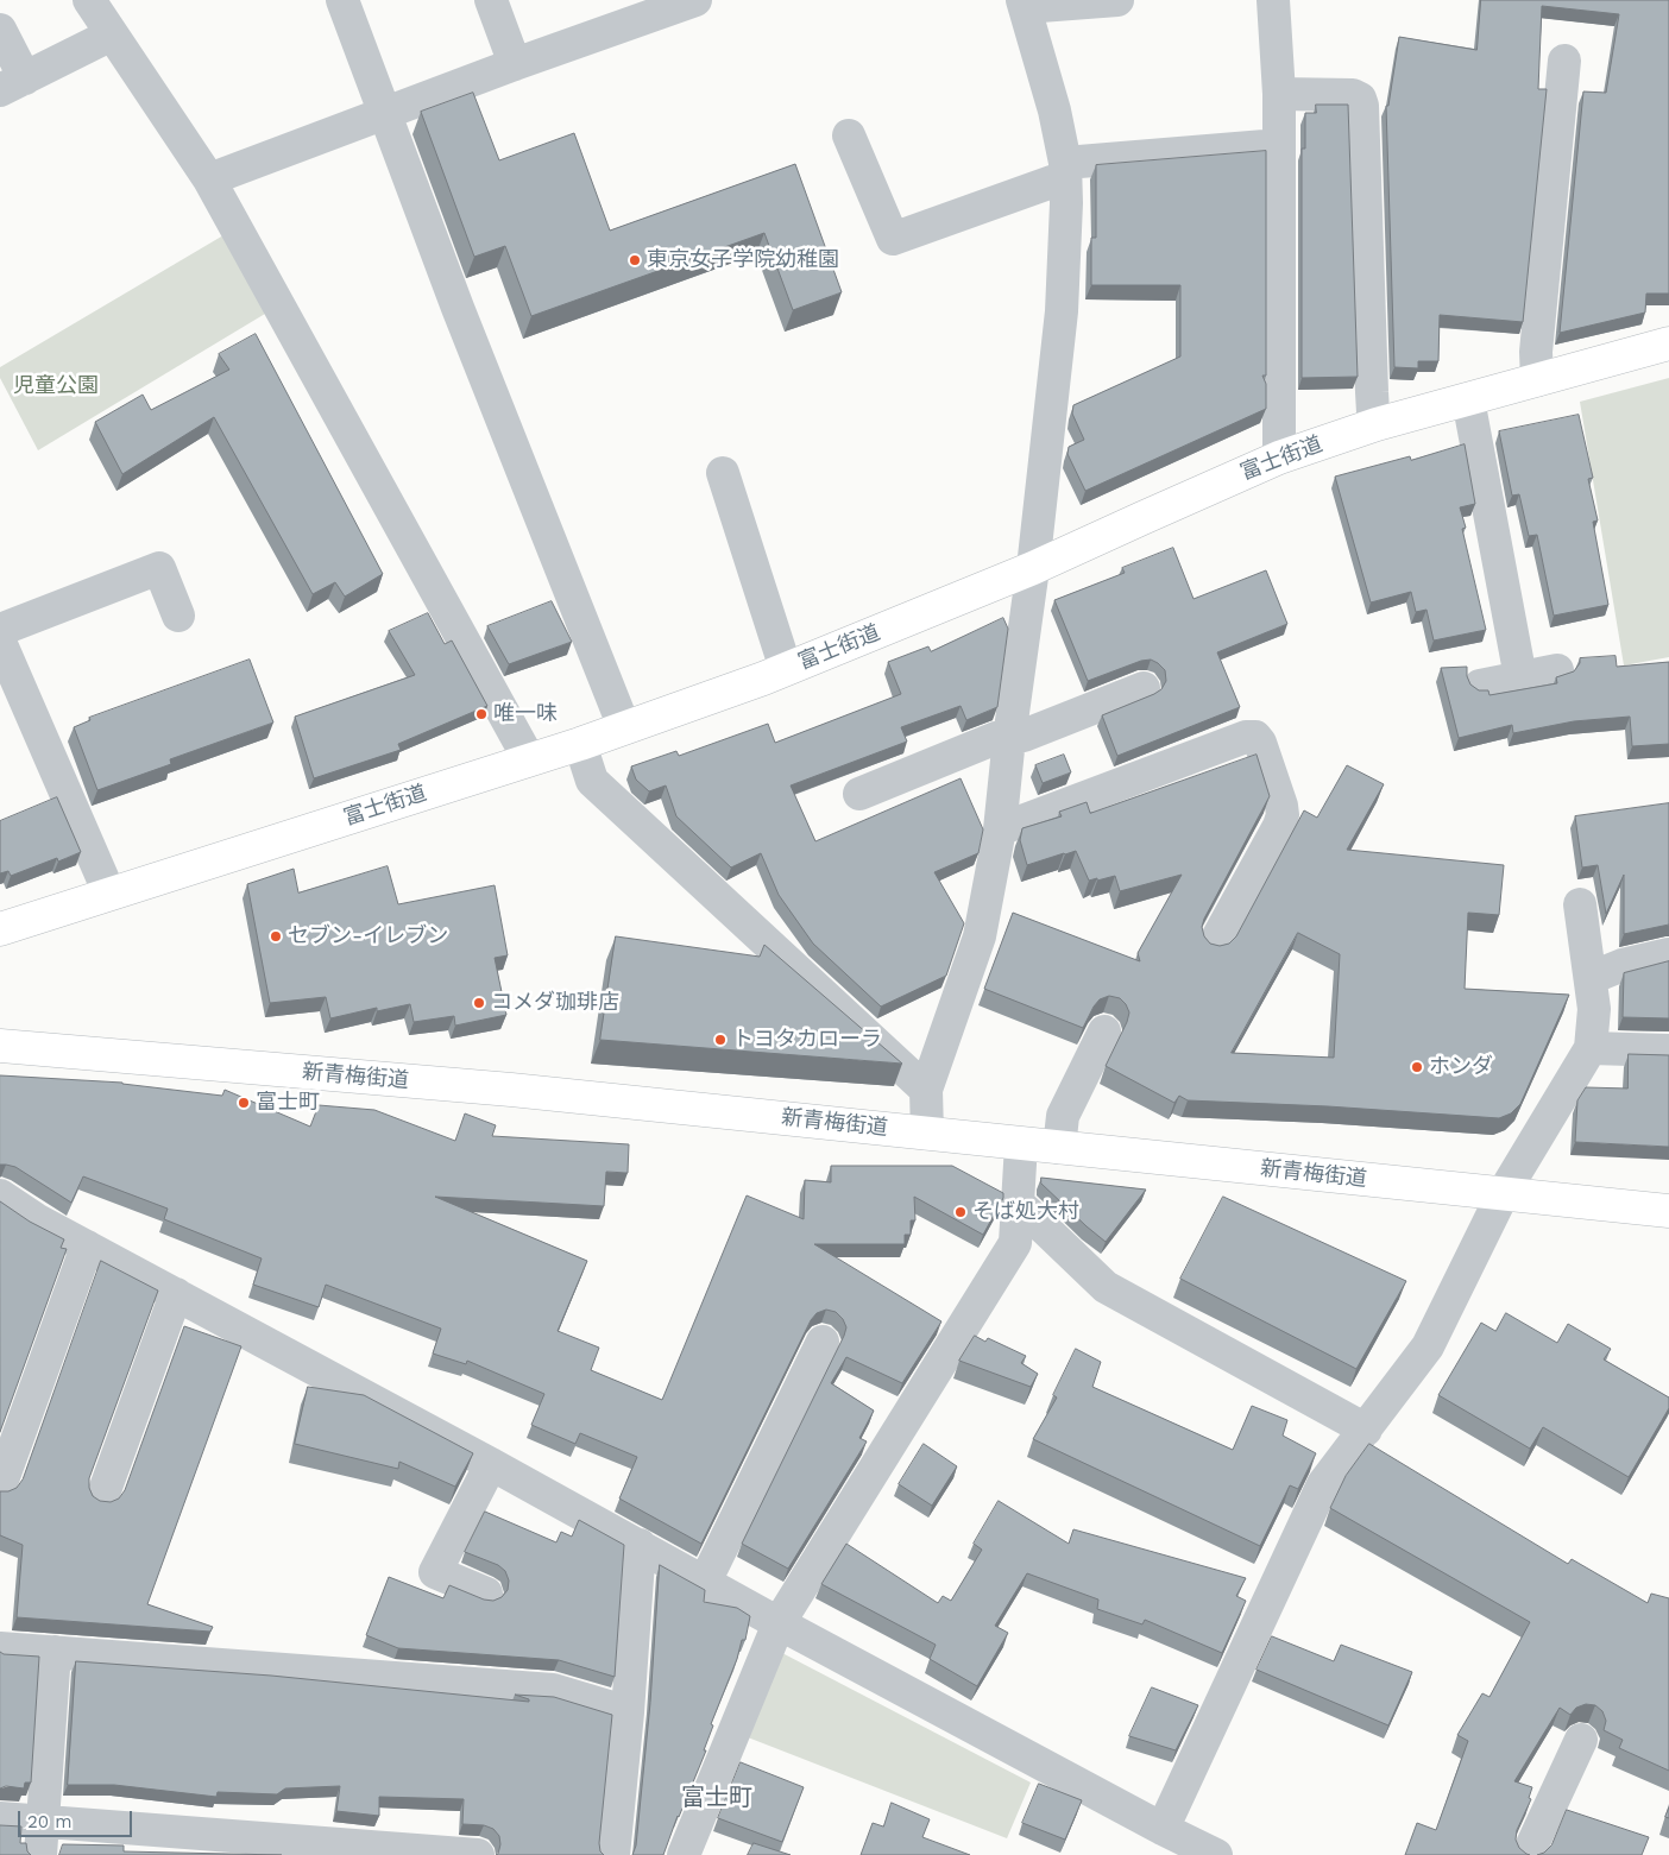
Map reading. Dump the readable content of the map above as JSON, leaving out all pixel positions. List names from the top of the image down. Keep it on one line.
{"streets":{"main road":["富士街道","新青梅街道"]},"districts":["富士町"],"parks":["児童公園"],"places":["東京女子学院幼稚園","唯一味","セブン-イレブン","コメダ珈琲店","トヨタカローラ","ホンダ","富士町","そば処大村"],"scale_bar":"20 m"}
